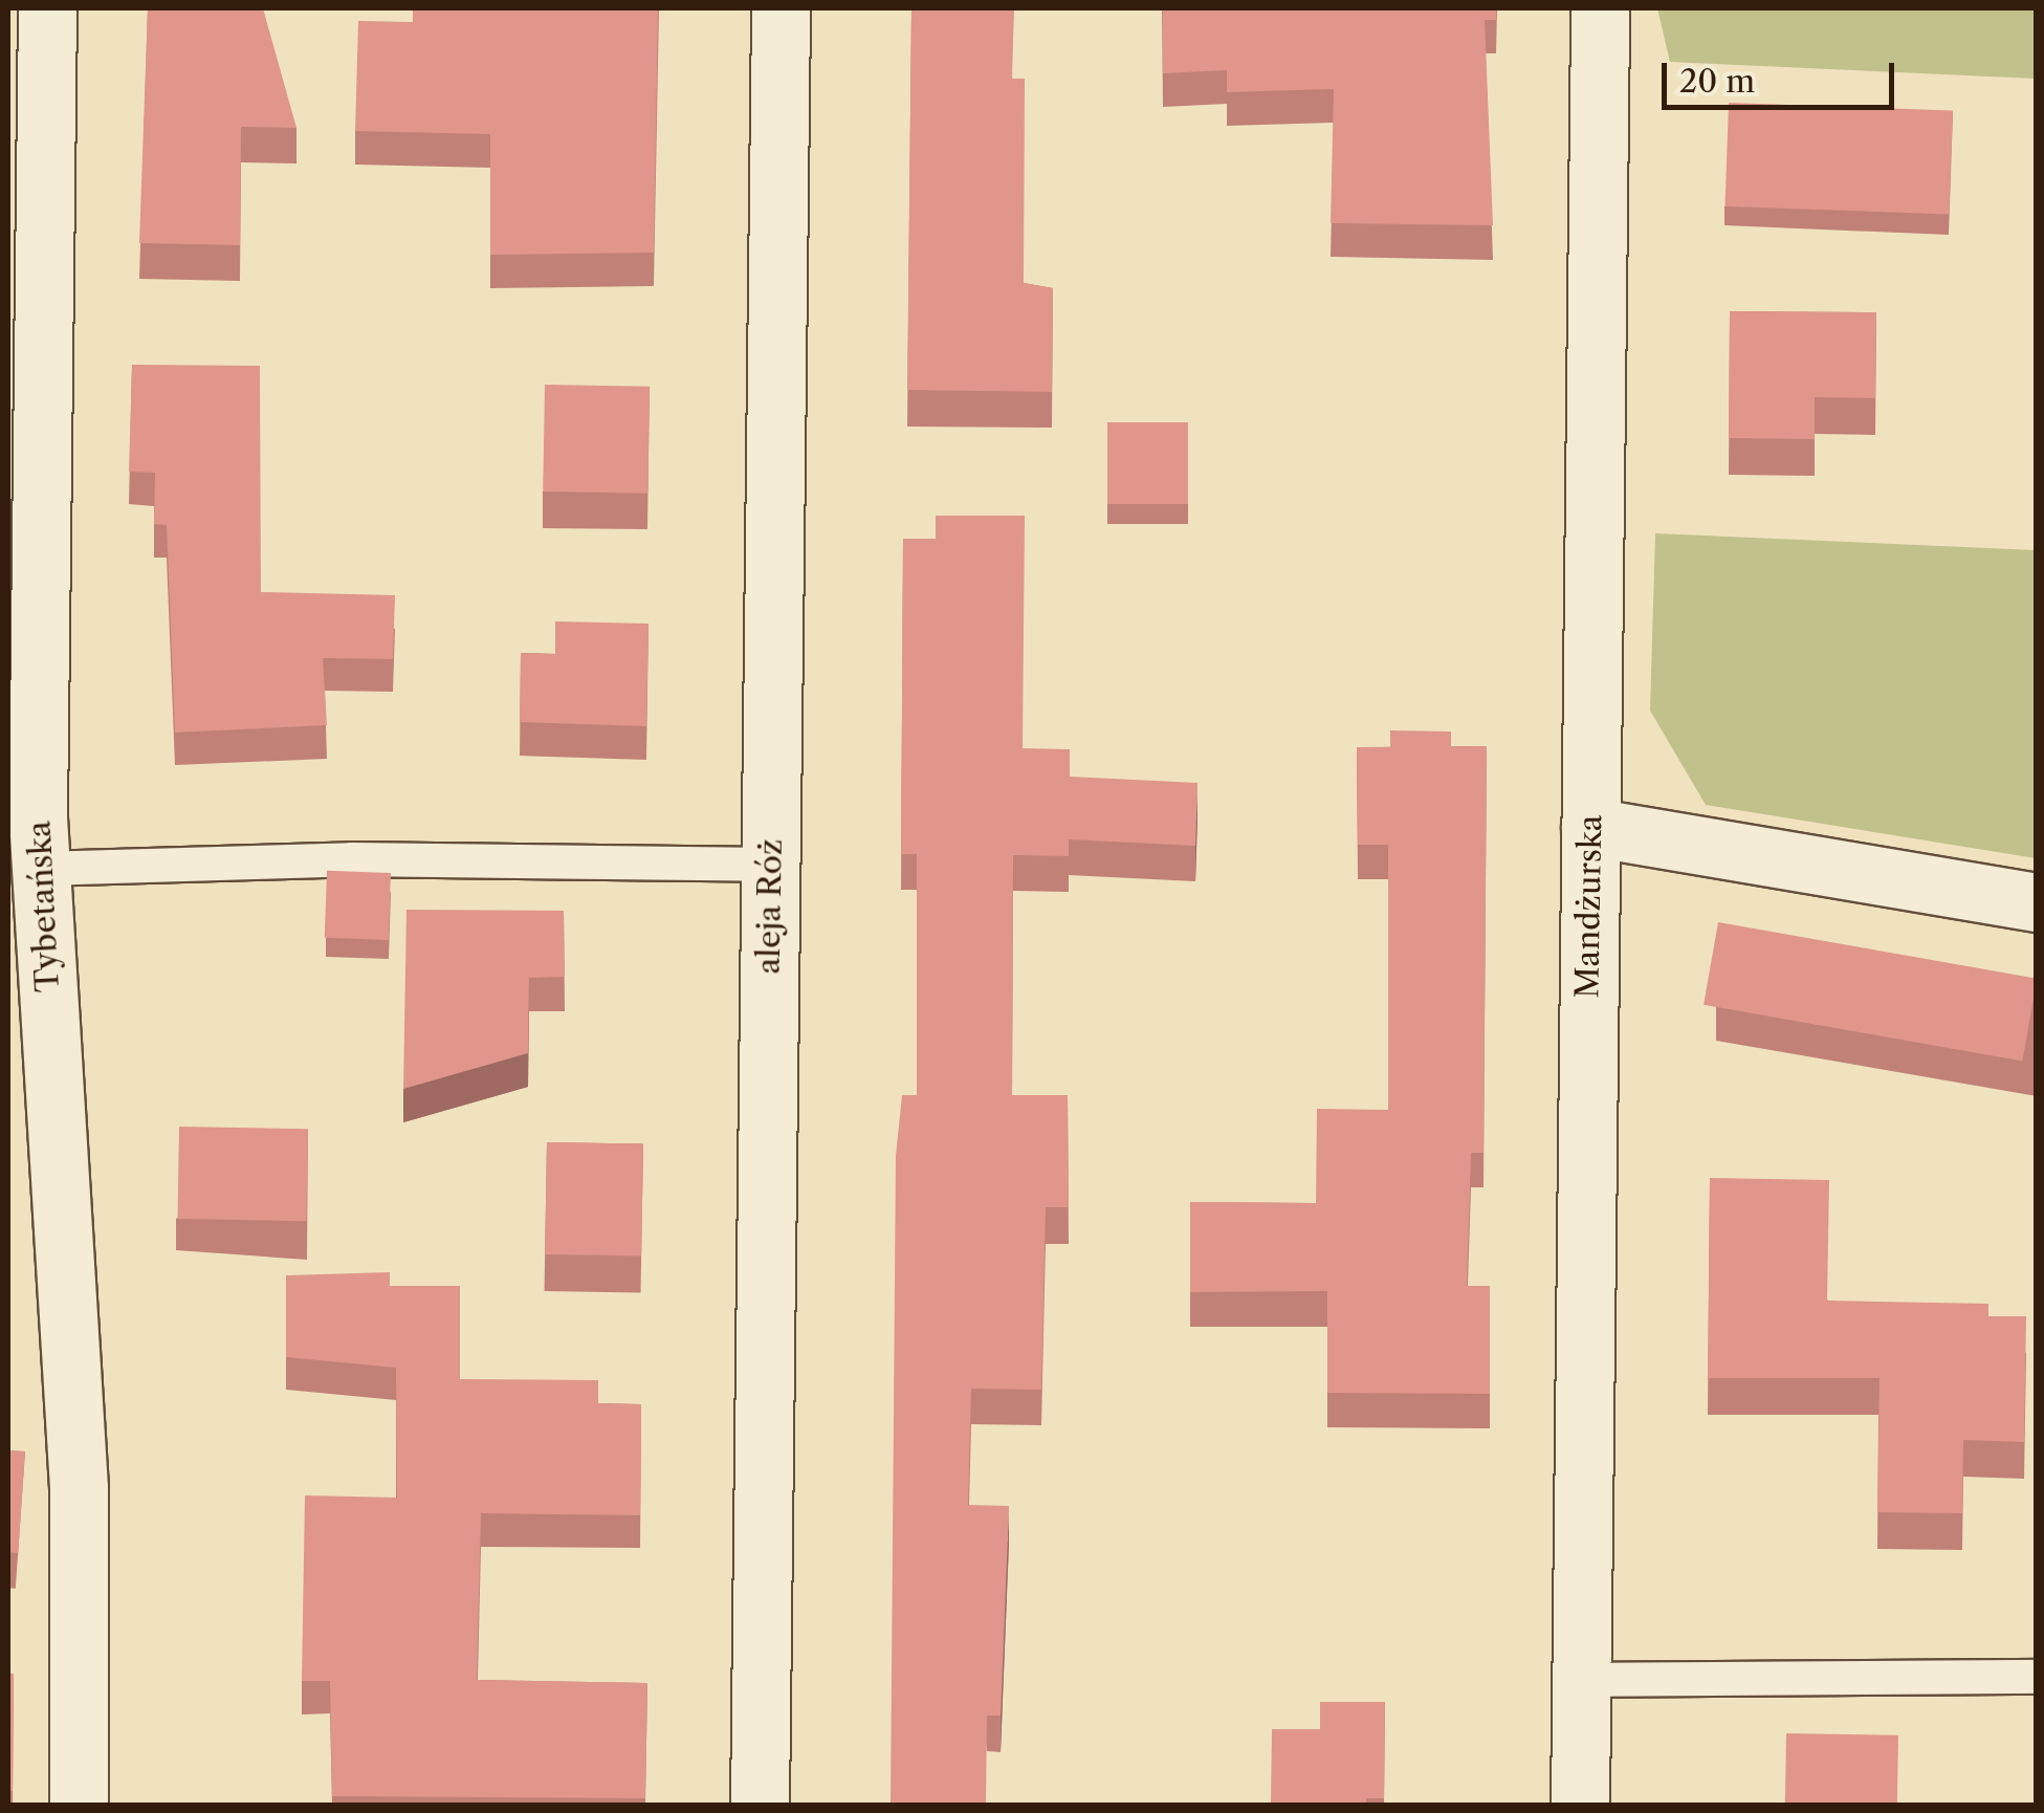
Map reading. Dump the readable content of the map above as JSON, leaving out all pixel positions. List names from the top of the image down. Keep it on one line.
{"streets":{"street":["Tybetańska","aleja Róż","Mandżurska"]},"scale_bar":"20 m"}
